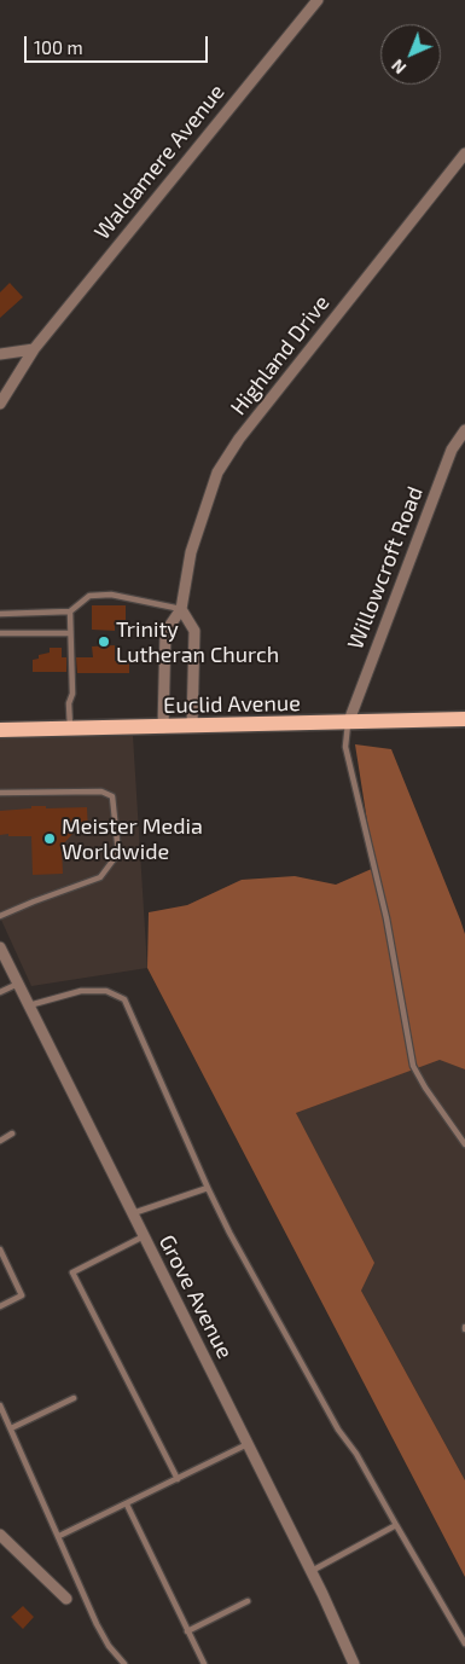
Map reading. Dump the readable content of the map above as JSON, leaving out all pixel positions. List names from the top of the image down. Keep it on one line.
{"streets":{"main road":["Euclid Avenue"],"street":["Waldamere Avenue","Highland Drive","Willowcroft Road","Grove Avenue"]},"crossings":[["Highland Drive","Euclid Avenue"],["Willowcroft Road","Euclid Avenue"]],"places":["Trinity Lutheran Church","Meister Media Worldwide"],"scale_bar":"100 m","north":"bottom left"}
